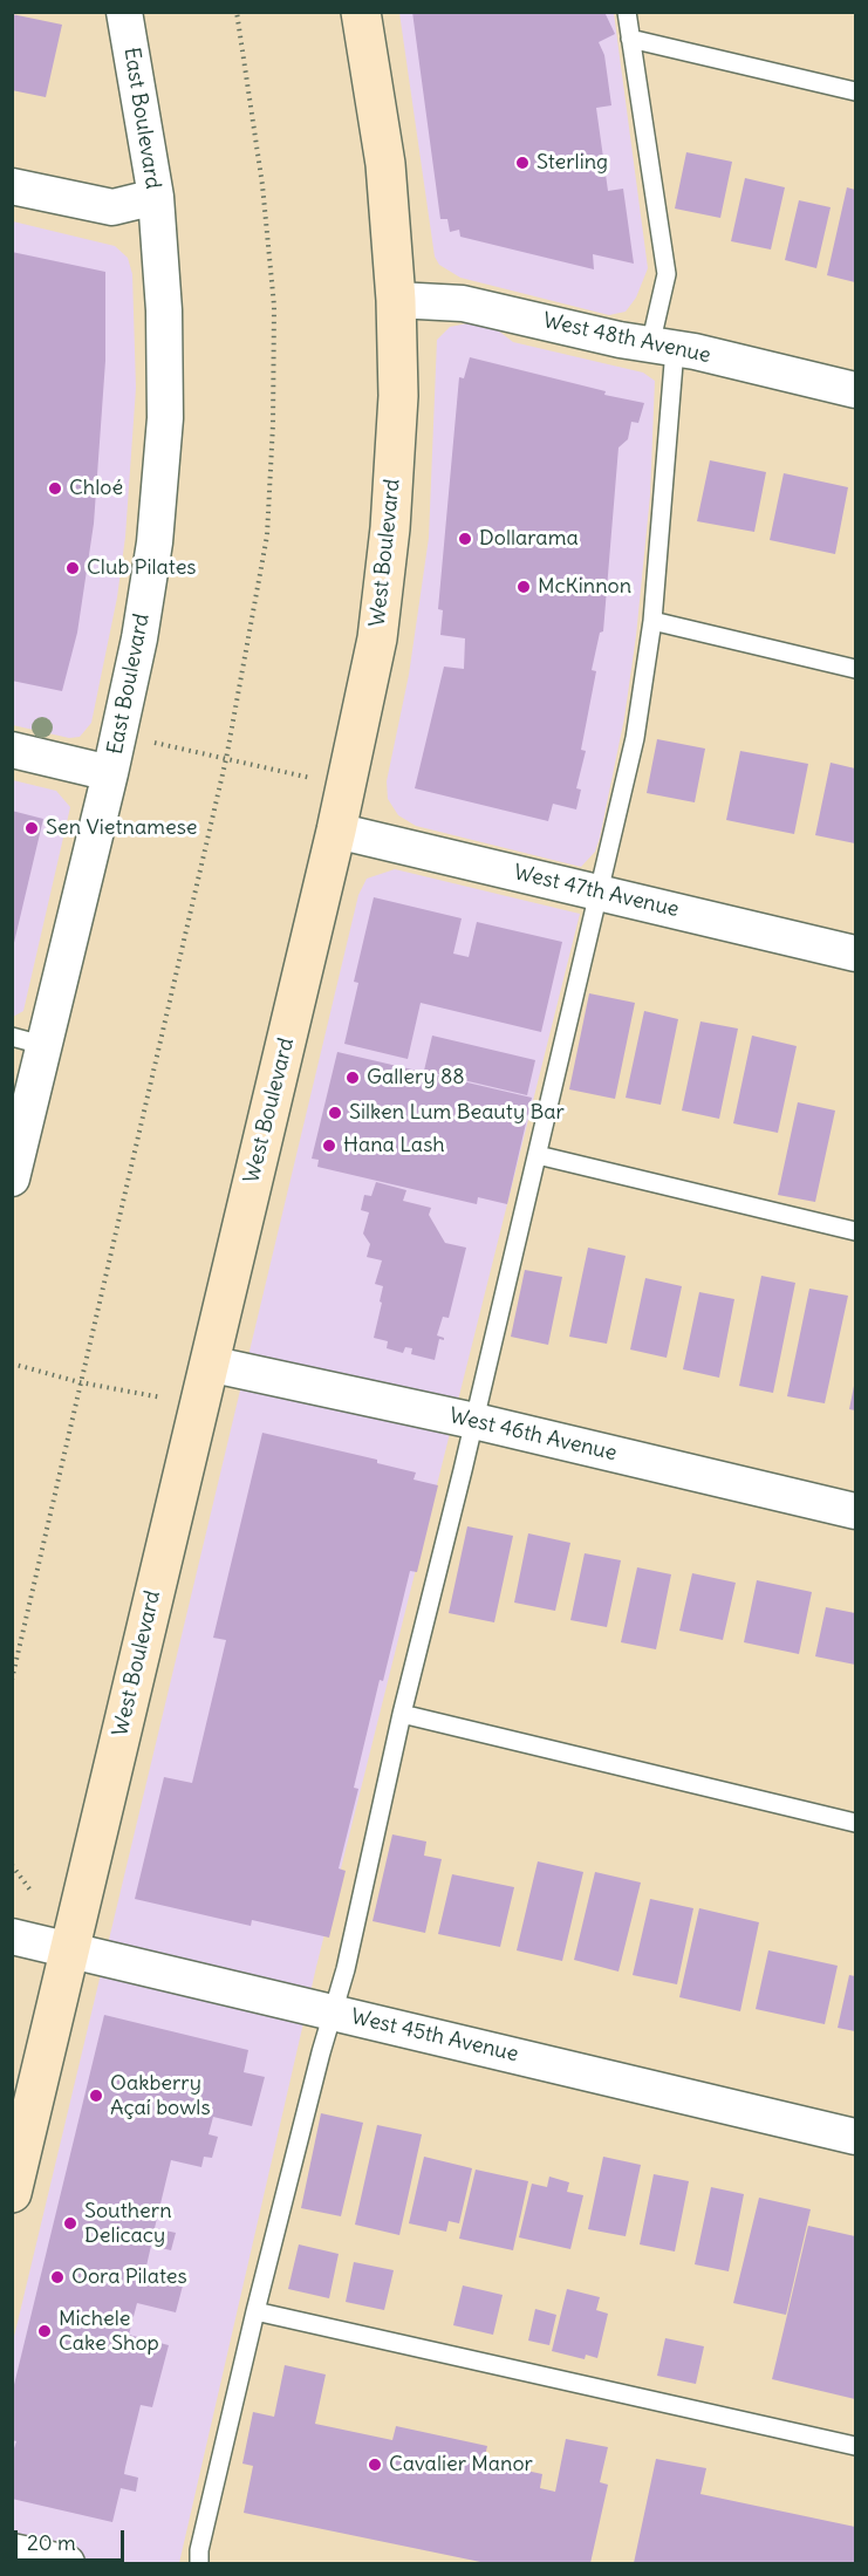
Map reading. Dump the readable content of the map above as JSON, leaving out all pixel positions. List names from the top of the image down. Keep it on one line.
{"streets":{"street":["East Boulevard","West 48th Avenue","West Boulevard","West 47th Avenue","West 46th Avenue","West 45th Avenue"]},"crossings":[["West 48th Avenue","West Boulevard"],["West Boulevard","West 47th Avenue"],["West Boulevard","West 46th Avenue"],["West Boulevard","West 45th Avenue"]],"places":["Sterling","Chloé","Dollarama","Club Pilates","McKinnon","Sen Vietnamese","Gallery 88","Silken Lum Beauty Bar","Hana Lash","Oakberry Açaí bowls","Southern Delicacy","Oora Pilates","Michele Cake Shop","Cavalier Manor"],"scale_bar":"20 m"}
